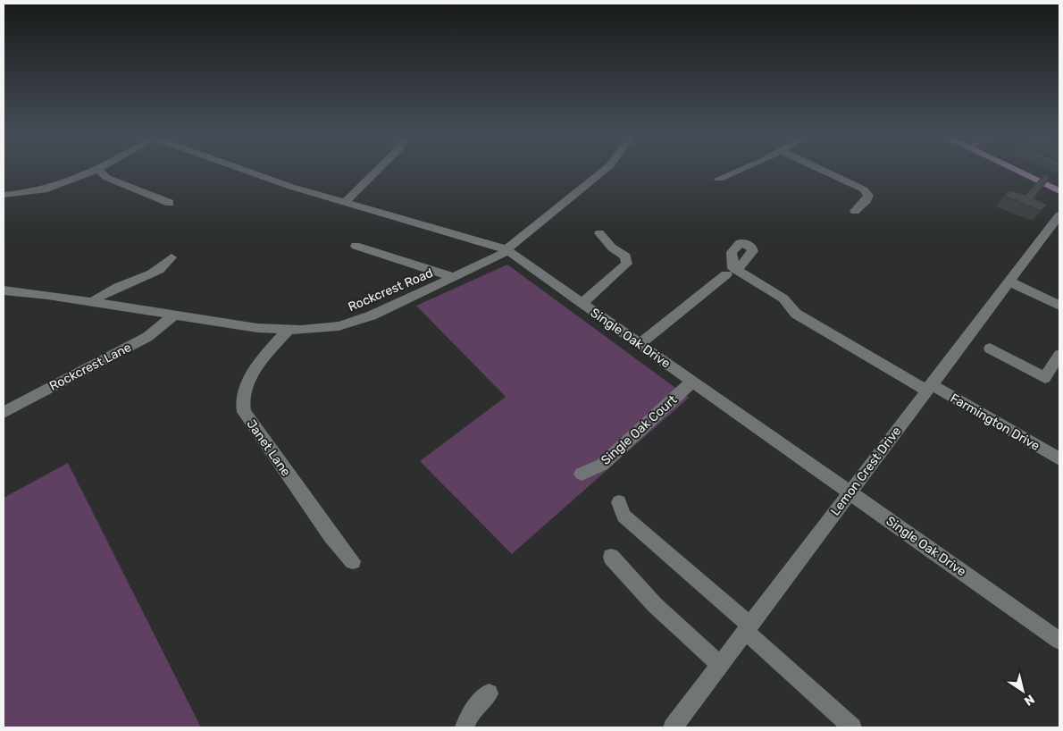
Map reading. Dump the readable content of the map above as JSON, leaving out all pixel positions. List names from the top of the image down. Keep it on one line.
{"streets":{"street":["Rockcrest Road","Single Oak Drive","Rockcrest Lane","Farmington Drive","Single Oak Court","Janet Lane","Lemon Crest Drive"]},"crossings":[["Rockcrest Road","Single Oak Drive"],["Rockcrest Road","Rockcrest Lane"],["Rockcrest Road","Janet Lane"],["Single Oak Drive","Farmington Drive"],["Single Oak Drive","Single Oak Court"],["Single Oak Drive","Lemon Crest Drive"],["Farmington Drive","Lemon Crest Drive"]],"north":"bottom right"}
